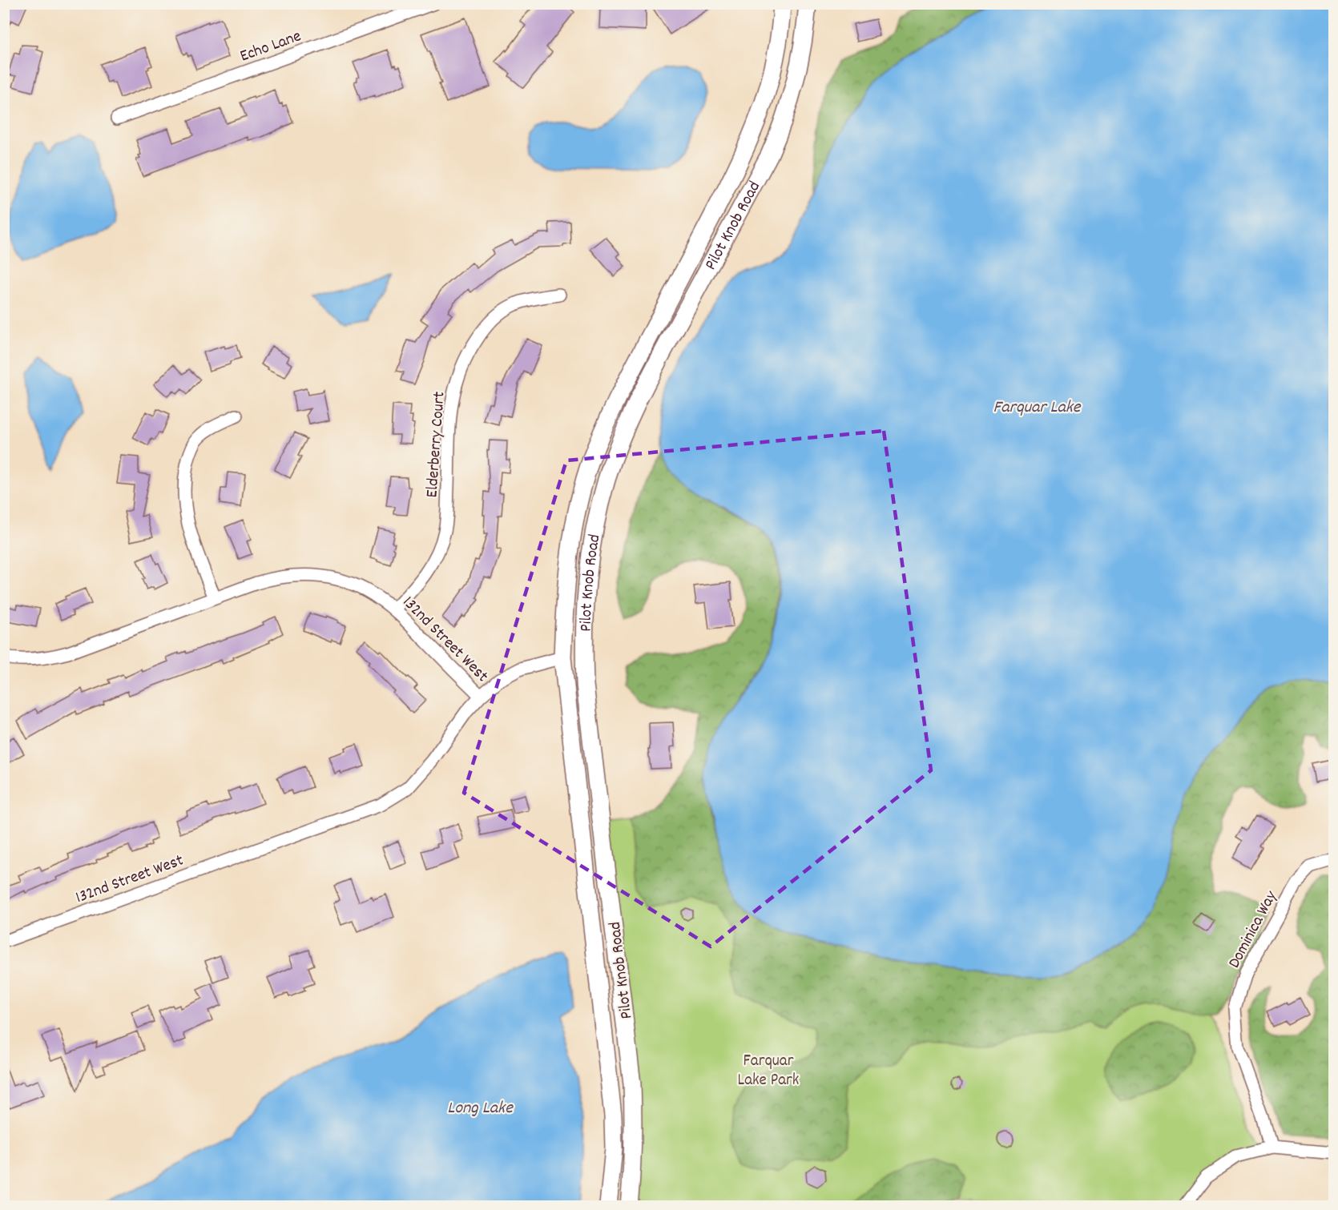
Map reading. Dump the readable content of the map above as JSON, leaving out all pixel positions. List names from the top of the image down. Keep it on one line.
{"streets":{"main road":["Pilot Knob Road"],"street":["Echo Lane","Elderberry Court","132nd Street West","Dominica Way"]},"crossings":[["Elderberry Court","132nd Street West"]],"water":["Farquar Lake","Long Lake"],"parks":["Farquar Lake Park"]}
